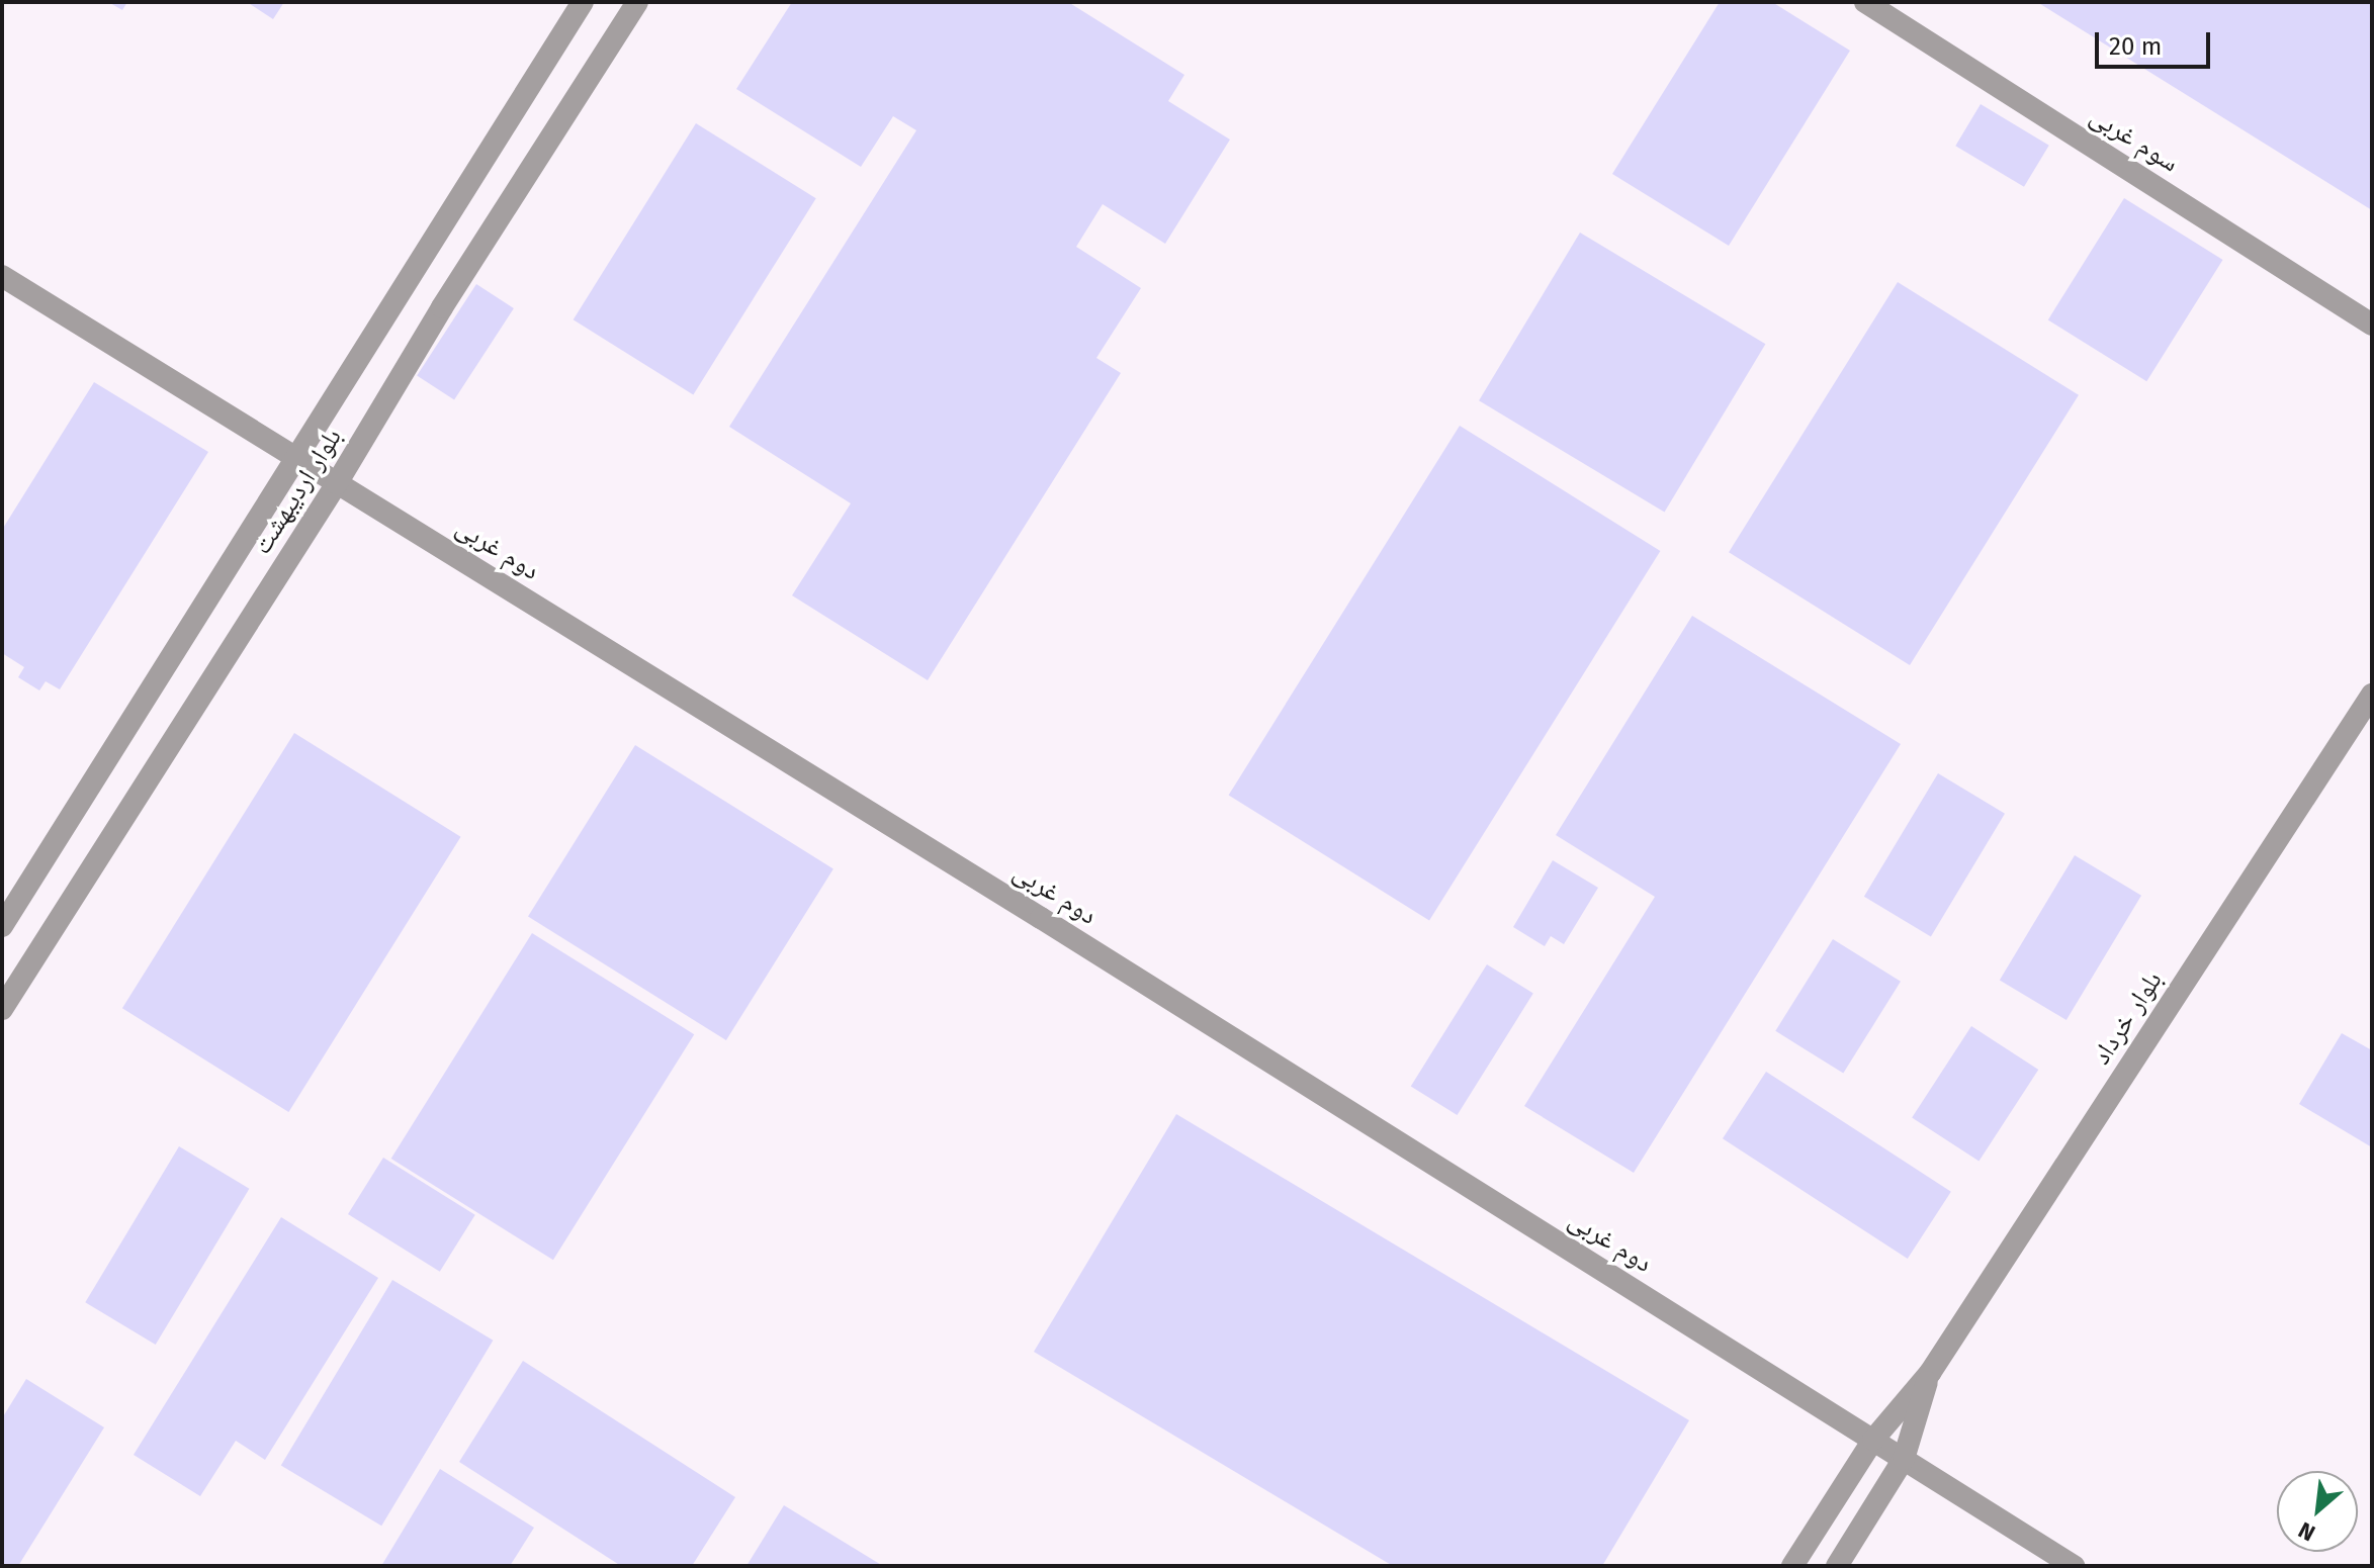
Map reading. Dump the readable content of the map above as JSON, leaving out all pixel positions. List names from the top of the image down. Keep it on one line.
{"streets":{"street":["سوم غربی","بلوار اردیبهشت","دوم غربی","بلوار خرداد"]},"crossings":[["بلوار اردیبهشت","دوم غربی"],["دوم غربی","بلوار خرداد"]],"scale_bar":"20 m","north":"bottom left"}
